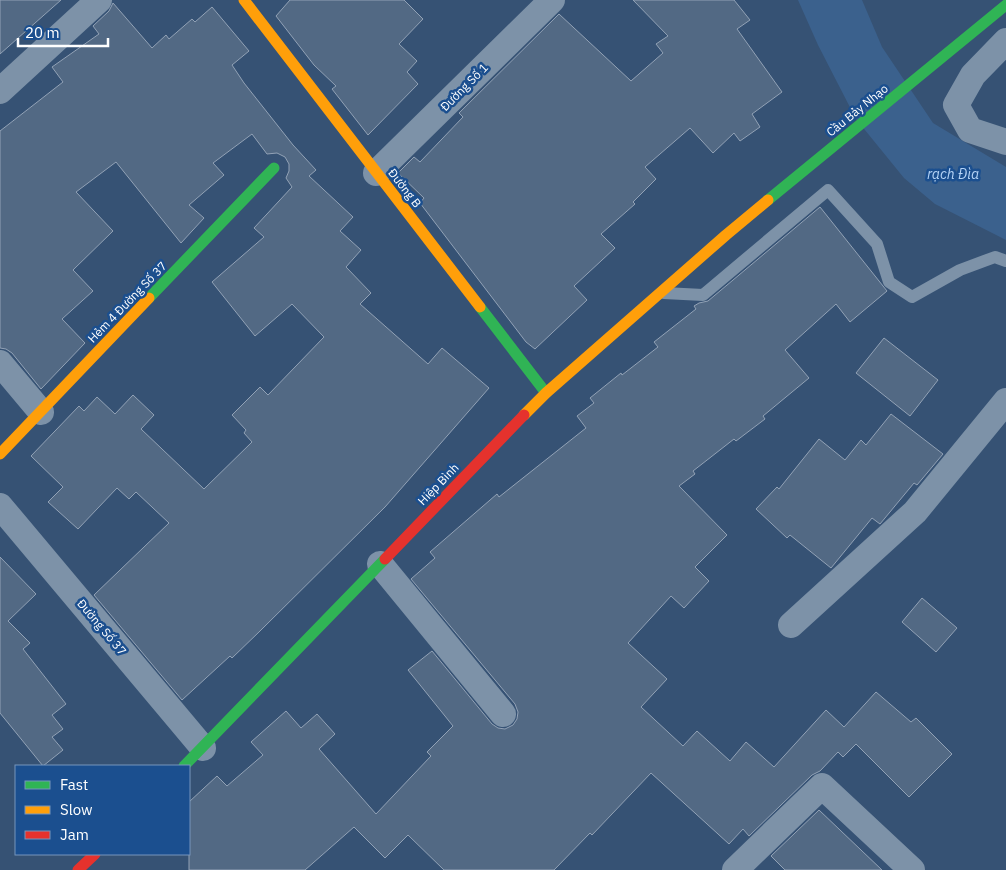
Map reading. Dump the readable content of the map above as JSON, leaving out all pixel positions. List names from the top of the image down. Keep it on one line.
{"streets":{"main road":["Cầu Bảy Nhạo","Đường B","Hẻm 4 Đường Số 37","Hiệp Bình"],"street":["Đường Số 1","Đường Số 37"]},"crossings":[["Đường Số 1","Đường B"],["Cầu Bảy Nhạo","Hiệp Bình"],["Đường B","Hiệp Bình"],["Hiệp Bình","Đường Số 37"]],"water":["rạch Đìa"],"legend":["Fast","Slow","Jam"],"scale_bar":"20 m"}
